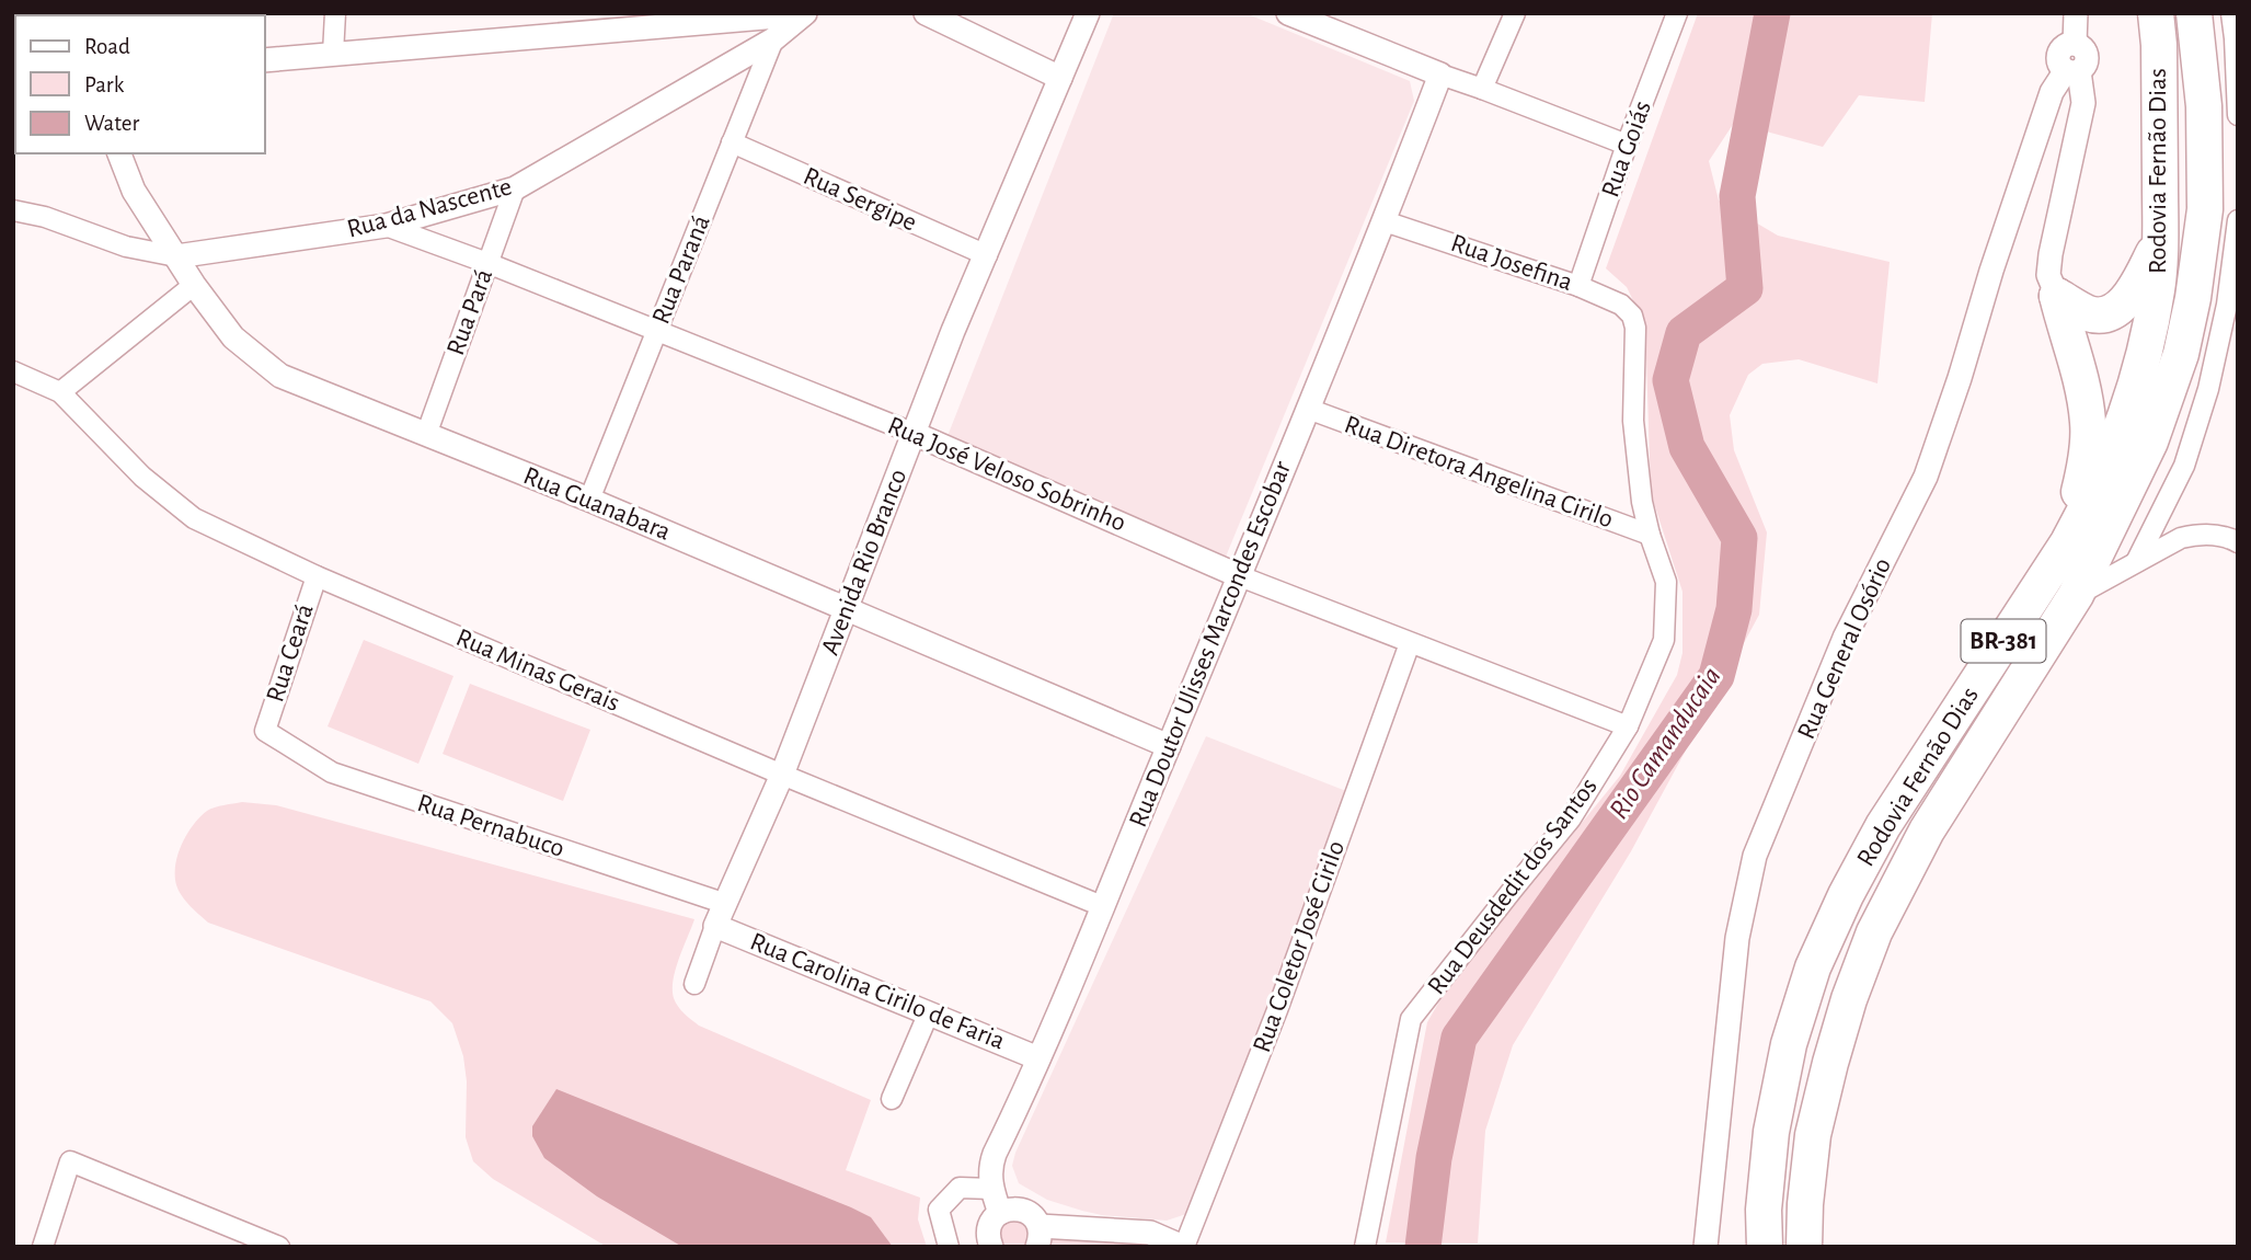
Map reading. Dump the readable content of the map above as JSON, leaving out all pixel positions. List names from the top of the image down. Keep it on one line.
{"streets":{"highway":["Rodovia Fernão Dias","BR-381"],"street":["Rua Goiás","Rua Sergipe","Rua da Nascente","Rua Josefina","Rua Paraná","Rua Pará","Rua Diretora Angelina Cirilo","Rua José Veloso Sobrinho","Rua Guanabara","Avenida Rio Branco","Rua Doutor Ulisses Marcondes Escobar","Rua General Osório","Rua Ceará","Rua Minas Gerais","Rua Pernabuco","Rua Deusdedit dos Santos","Rua Coletor José Cirilo","Rua Carolina Cirilo de Faria"]},"crossings":[["Rua Goiás","Rua Josefina"],["Rua Sergipe","Rua Paraná"],["Rua Sergipe","Avenida Rio Branco"],["Rua da Nascente","Rua Paraná"],["Rua da Nascente","Rua Pará"],["Rua da Nascente","Rua José Veloso Sobrinho"],["Rua da Nascente","Rua Guanabara"],["Rua Josefina","Rua Doutor Ulisses Marcondes Escobar"],["Rua Josefina","Rua Deusdedit dos Santos"],["Rua Paraná","Rua José Veloso Sobrinho"],["Rua Paraná","Rua Guanabara"],["Rua Pará","Rua José Veloso Sobrinho"],["Rua Pará","Rua Guanabara"],["Rua Diretora Angelina Cirilo","Rua Doutor Ulisses Marcondes Escobar"],["Rua Diretora Angelina Cirilo","Rua Deusdedit dos Santos"],["Rua José Veloso Sobrinho","Avenida Rio Branco"],["Rua José Veloso Sobrinho","Rua Doutor Ulisses Marcondes Escobar"],["Rua José Veloso Sobrinho","Rua Deusdedit dos Santos"],["Rua José Veloso Sobrinho","Rua Coletor José Cirilo"],["Rua Guanabara","Avenida Rio Branco"],["Rua Guanabara","Rua Doutor Ulisses Marcondes Escobar"],["Avenida Rio Branco","Rua Minas Gerais"],["Avenida Rio Branco","Rua Pernabuco"],["Avenida Rio Branco","Rua Carolina Cirilo de Faria"],["Rua Doutor Ulisses Marcondes Escobar","Rua Minas Gerais"],["Rua Doutor Ulisses Marcondes Escobar","Rua Carolina Cirilo de Faria"],["Rua Ceará","Rua Minas Gerais"],["Rua Ceará","Rua Pernabuco"]],"water":["Rio Camanducaia"],"legend":["Road","Park","Water"]}
